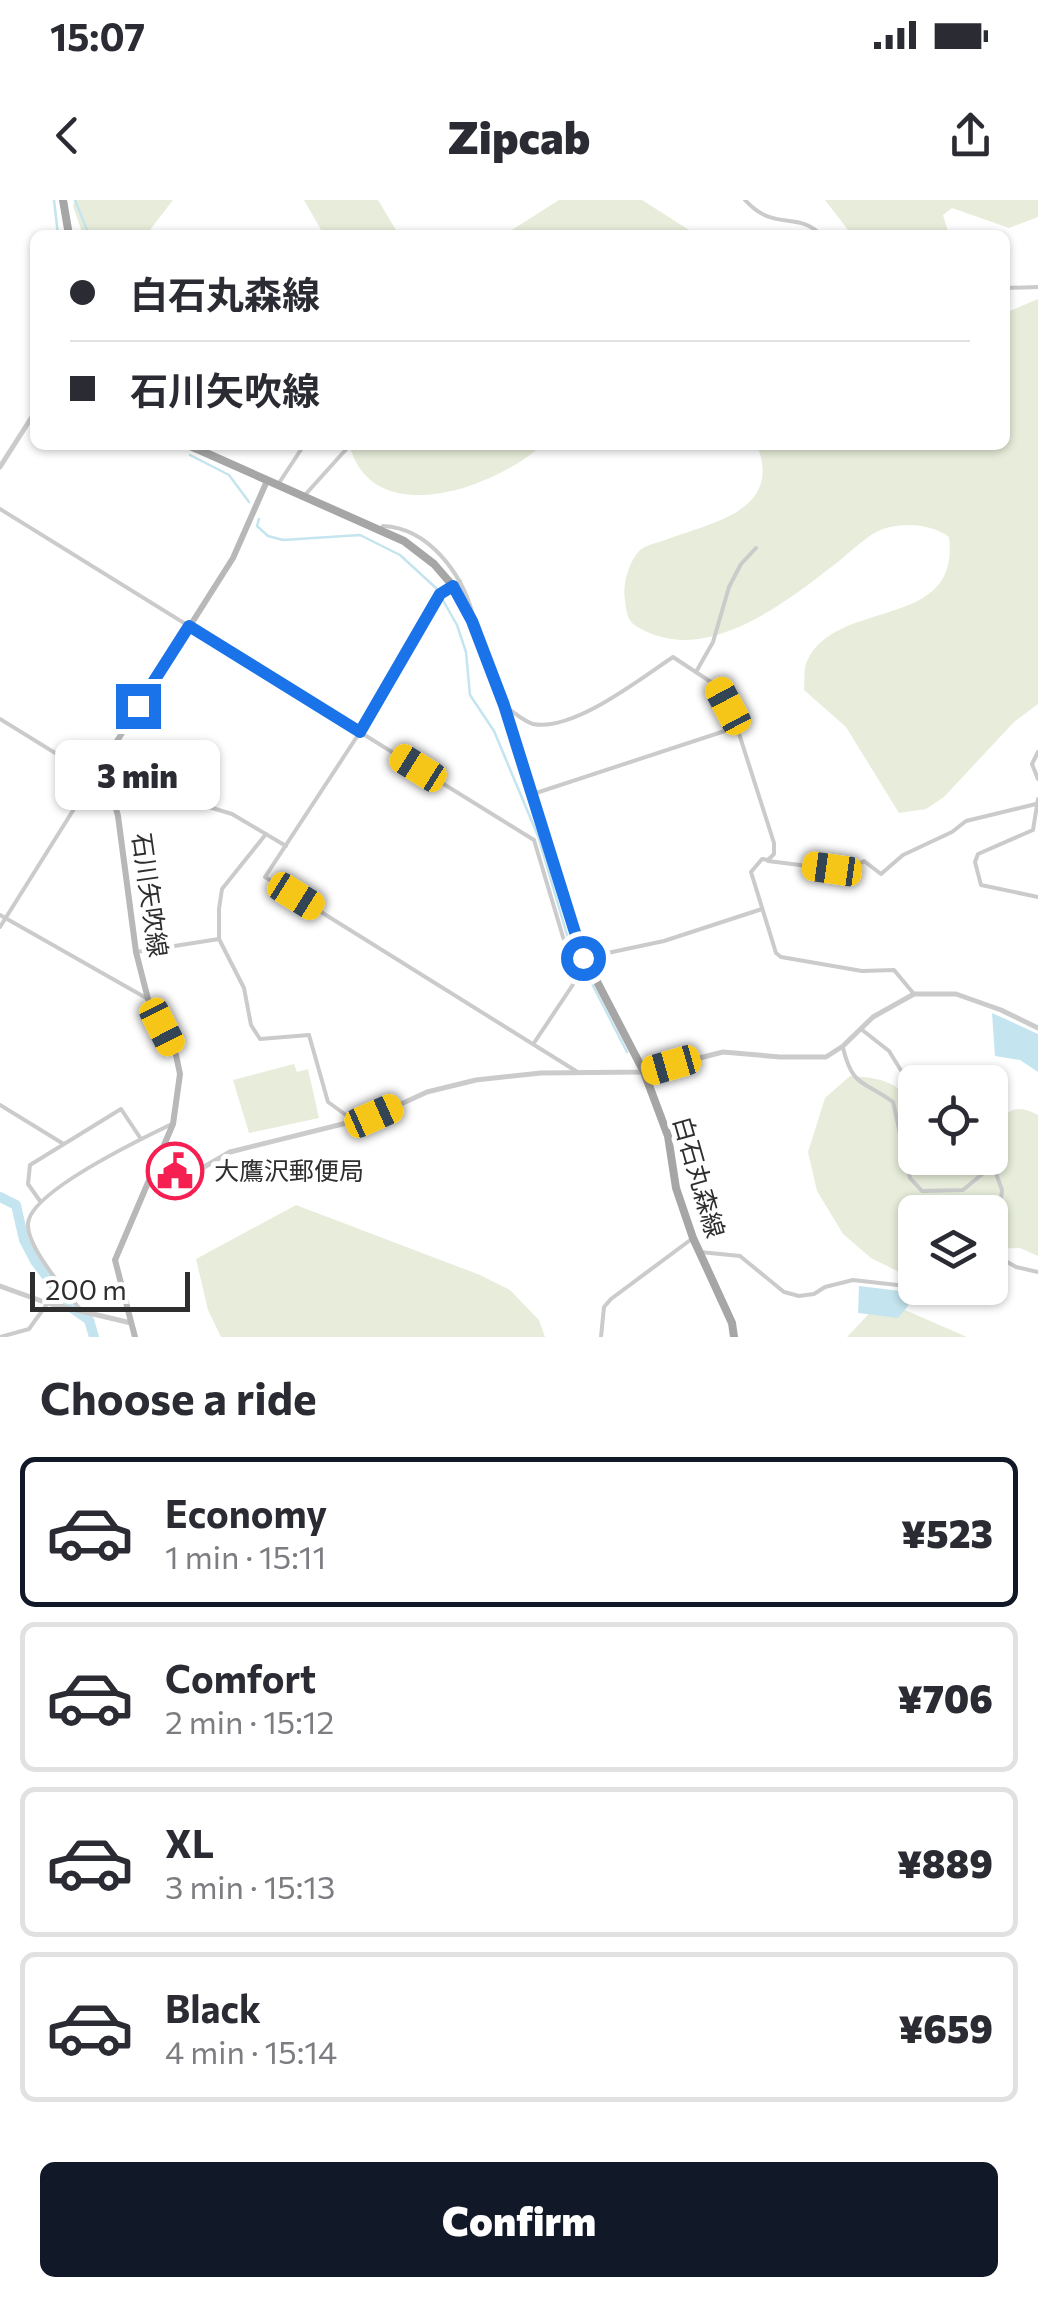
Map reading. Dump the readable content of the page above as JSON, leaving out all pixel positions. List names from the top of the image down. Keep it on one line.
{"streets":{"main road":["石川矢吹線","白石丸森線"]},"places":{"public building":["大鷹沢郵便局"]},"scale_bar":"200 m","page":{"status":"15:07","header":"Zipcab","banner":["白石丸森線","石川矢吹線"],"bubble":"3 min","scale":"200 m","heading":"Choose a ride","list":[{"name":"Economy","note":"1 min · 15:11","value":"¥523"},{"name":"Comfort","note":"2 min · 15:12","value":"¥706"},{"name":"XL","note":"3 min · 15:13","value":"¥889"},{"name":"Black","note":"4 min · 15:14","value":"¥659"}],"buttons":"Confirm"}}
